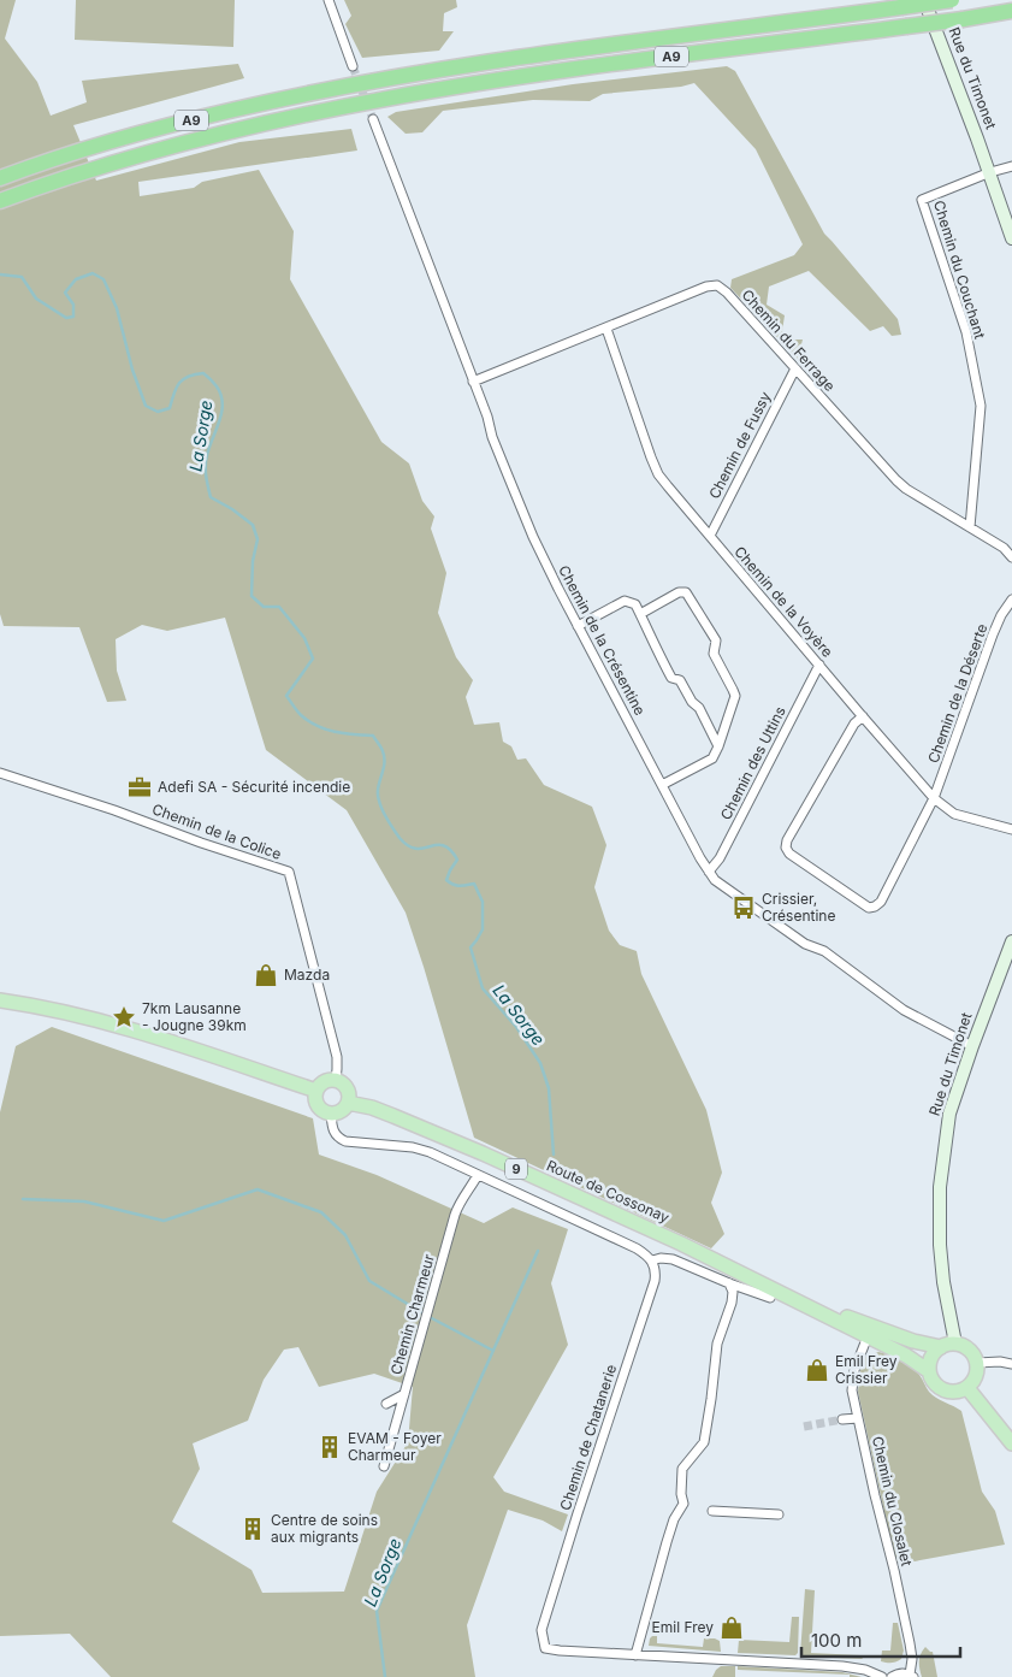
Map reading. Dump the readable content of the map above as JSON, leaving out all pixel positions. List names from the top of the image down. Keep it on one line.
{"streets":{"highway":["A9"],"main road":["Rue du Timonet","9","Route de Cossonay"],"street":["Chemin du Couchant","Chemin du Ferrage","Chemin de Fussy","Chemin de la Voyère","Chemin de la Crésentine","Chemin de la Déserte","Chemin des Uttins","Chemin de la Colice","Chemin Charmeur","Chemin de Chatanerie","Chemin du Closalet"]},"crossings":[["Rue du Timonet","Chemin du Couchant"],["Rue du Timonet","Chemin de la Crésentine"],["Rue du Timonet","9"],["Rue du Timonet","Route de Cossonay"],["Chemin du Couchant","Chemin du Ferrage"],["Chemin du Ferrage","Chemin de Fussy"],["Chemin du Ferrage","Chemin de la Voyère"],["Chemin du Ferrage","Chemin de la Crésentine"],["Chemin de Fussy","Chemin de la Voyère"],["Chemin de la Voyère","Chemin de la Déserte"],["Chemin de la Voyère","Chemin des Uttins"],["Chemin de la Crésentine","Chemin des Uttins"],["Chemin de la Colice","Route de Cossonay"],["9","Route de Cossonay"],["Route de Cossonay","Chemin du Closalet"]],"water":["La Sorge"],"places":{"office":["Adefi SA - Sécurité incendie"],"bus stop":["Crissier, Crésentine"],"shop":["Mazda","Emil Frey Crissier","Emil Frey"],"place":["7km Lausanne - Jougne 39km"],"building":["EVAM - Foyer Charmeur","Centre de soins aux migrants"]},"scale_bar":"100 m"}
